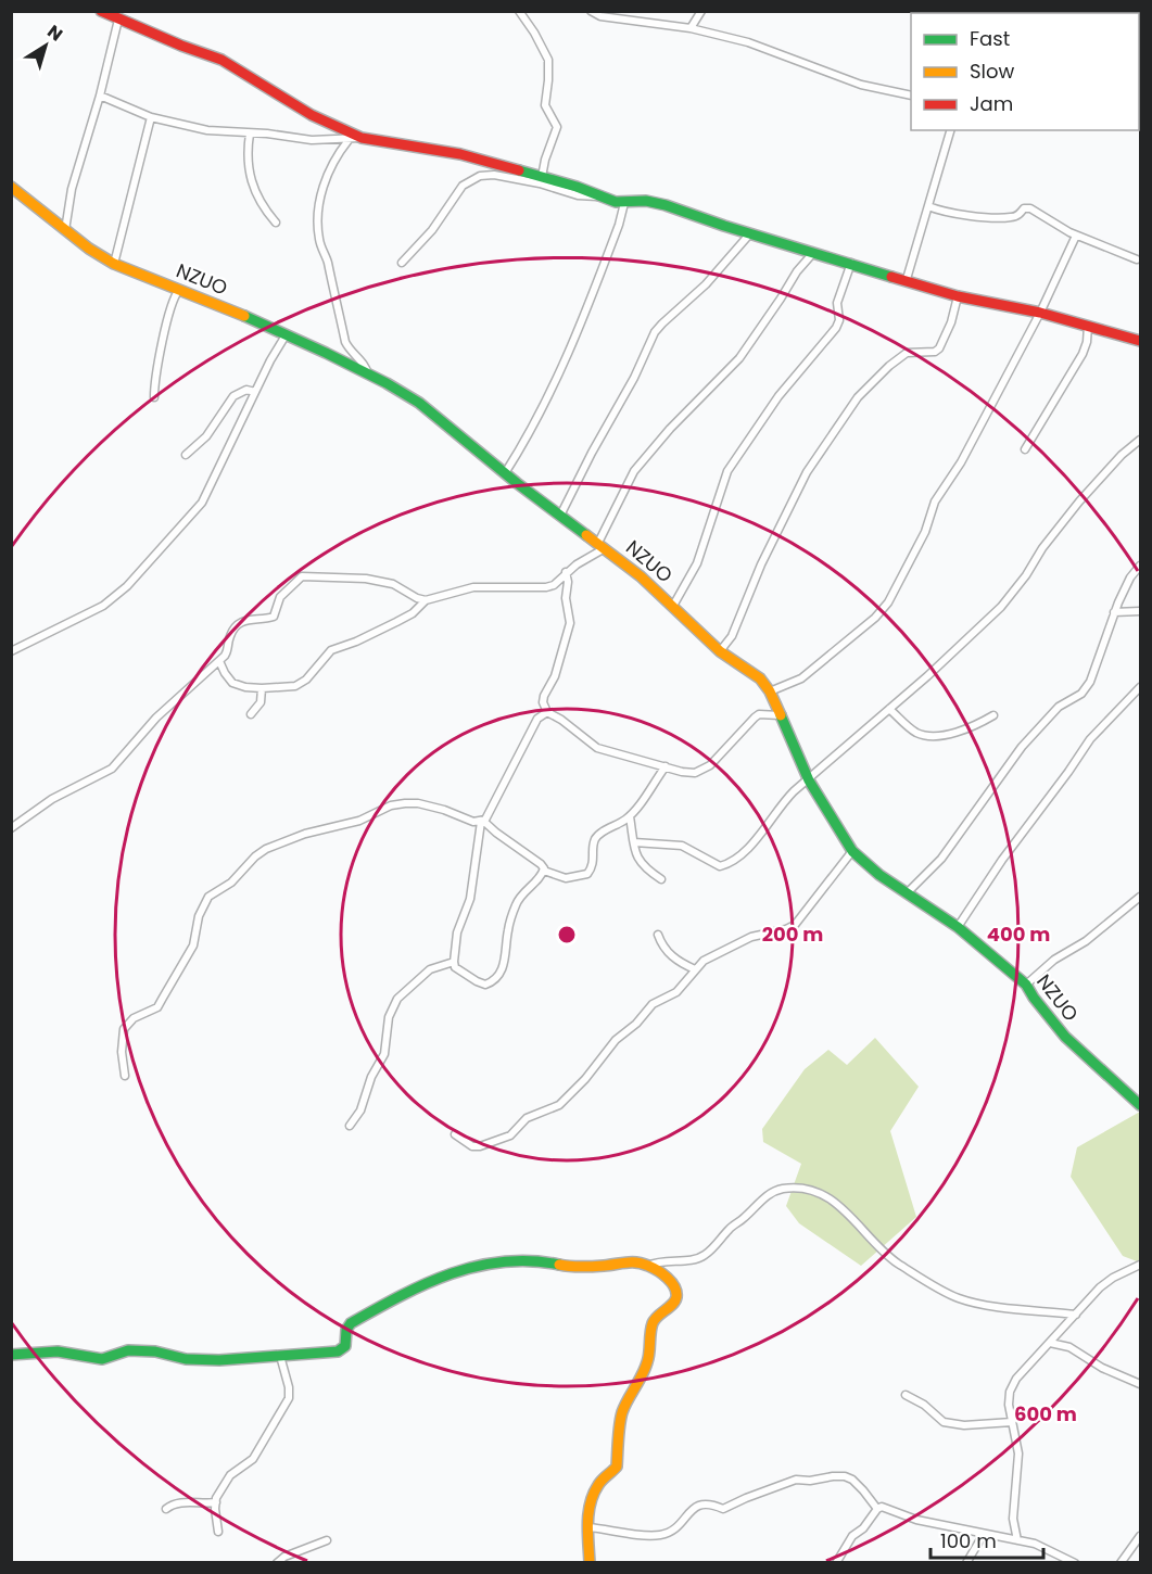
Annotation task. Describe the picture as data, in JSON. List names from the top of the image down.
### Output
{
  "streets": {
    "street": ["NZUO"]
  },
  "legend": ["Fast", "Slow", "Jam"],
  "scale_bar": "100 m",
  "north": "top right",
  "rings": ["200 m", "400 m", "600 m"]
}
